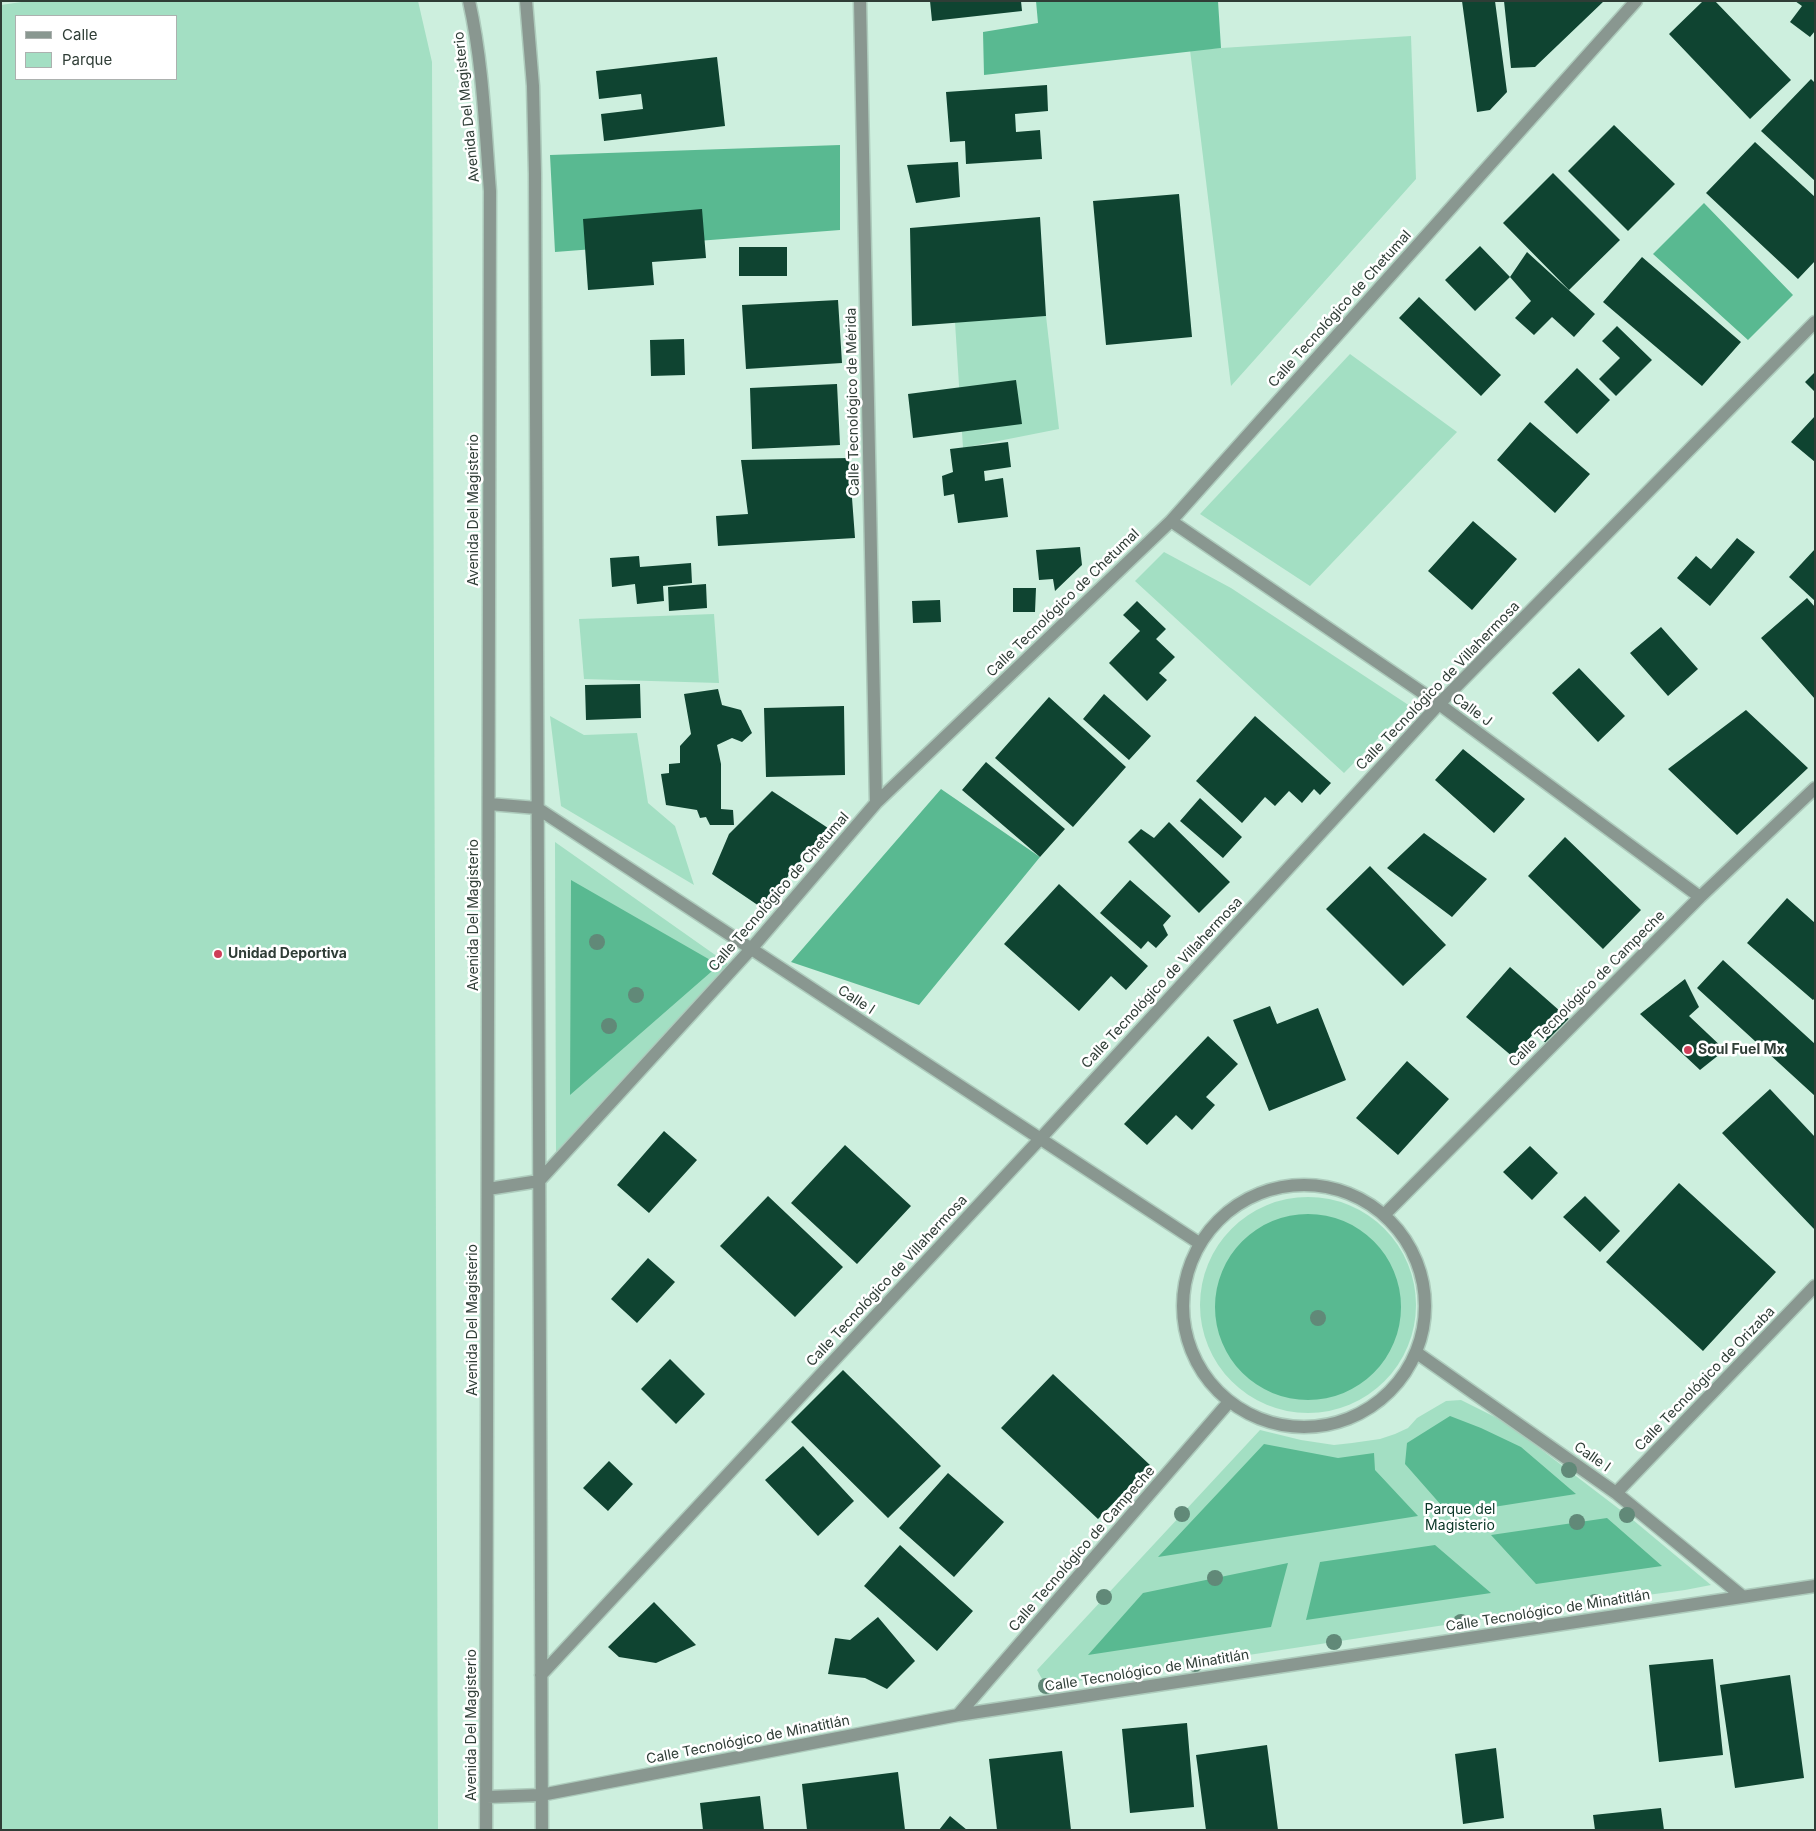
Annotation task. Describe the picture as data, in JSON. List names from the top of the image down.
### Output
{
  "streets": {
    "street": [
      "Avenida Del Magisterio",
      "Calle Tecnológico de Chetumal",
      "Calle Tecnológico de Mérida",
      "Calle Tecnológico de Villahermosa",
      "Calle J",
      "Calle Tecnológico de Campeche",
      "Calle I",
      "Calle Tecnológico de Orizaba",
      "Calle Tecnológico de Minatitlán"
    ]
  },
  "crossings": [
    ["Avenida Del Magisterio", "Calle I"],
    ["Avenida Del Magisterio", "Calle Tecnológico de Minatitlán"],
    ["Calle Tecnológico de Chetumal", "Calle Tecnológico de Mérida"],
    ["Calle Tecnológico de Chetumal", "Calle J"],
    ["Calle Tecnológico de Chetumal", "Calle I"],
    ["Calle Tecnológico de Villahermosa", "Calle J"],
    ["Calle Tecnológico de Villahermosa", "Calle I"],
    ["Calle J", "Calle Tecnológico de Campeche"],
    ["Calle Tecnológico de Campeche", "Calle Tecnológico de Minatitlán"],
    ["Calle I", "Calle Tecnológico de Orizaba"],
    ["Calle I", "Calle Tecnológico de Minatitlán"]
  ],
  "parks": ["Parque del Magisterio"],
  "places": ["Unidad Deportiva", "Soul Fuel Mx"],
  "legend": ["Calle", "Parque"]
}
